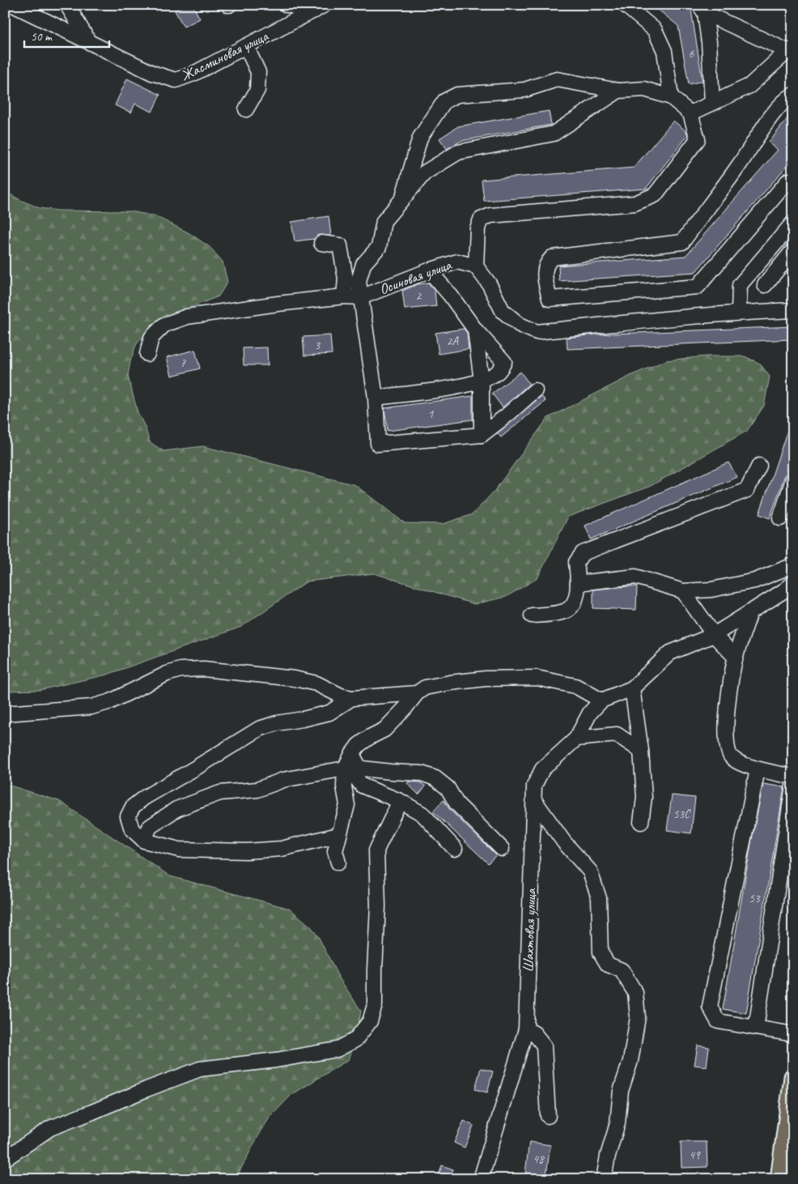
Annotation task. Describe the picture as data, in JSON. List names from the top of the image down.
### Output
{
  "streets": {
    "street": ["Жасминовая улица", "Осиновая улица", "Шахтовая улица"]
  },
  "house_numbers": [
    "6",
    "2",
    "2А",
    "3",
    "7",
    "1",
    "53С",
    "53",
    "49",
    "48"
  ],
  "scale_bar": "50 m"
}
